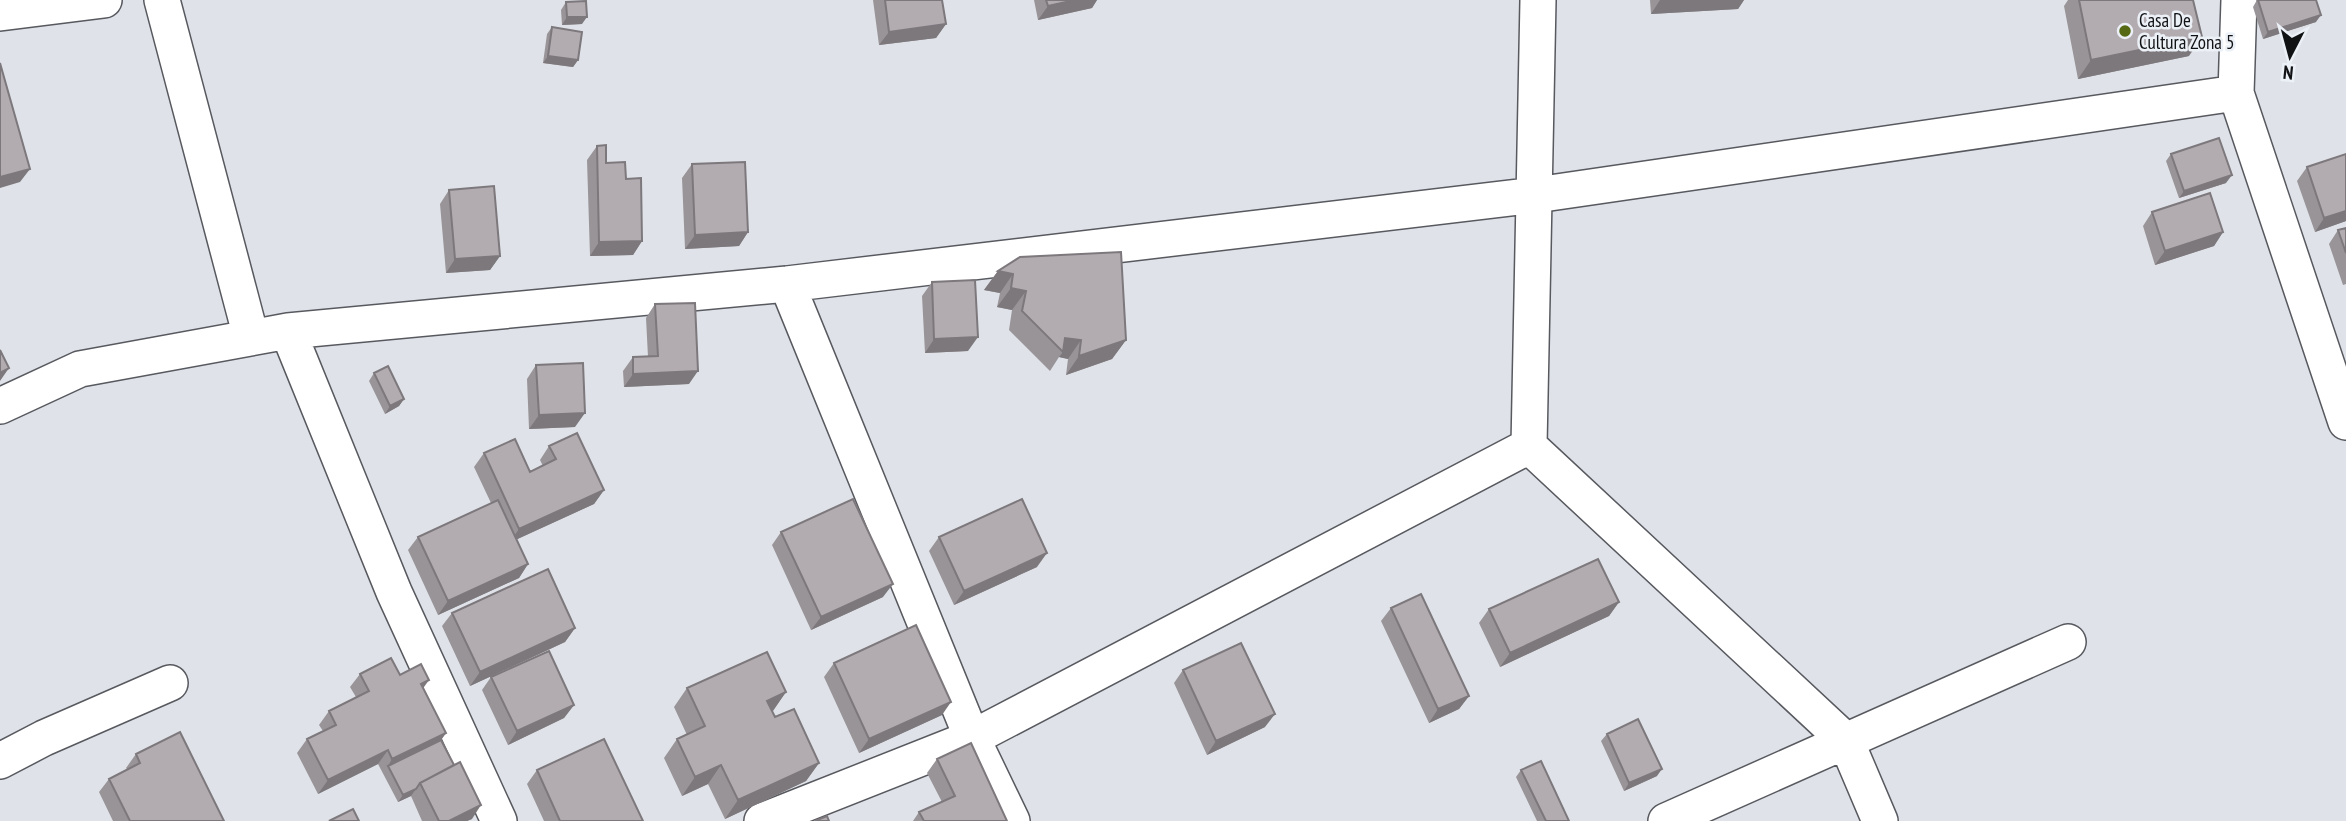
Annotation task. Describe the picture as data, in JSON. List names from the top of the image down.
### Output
{
  "places": ["Casa De Cultura Zona 5"],
  "north": "bottom"
}
